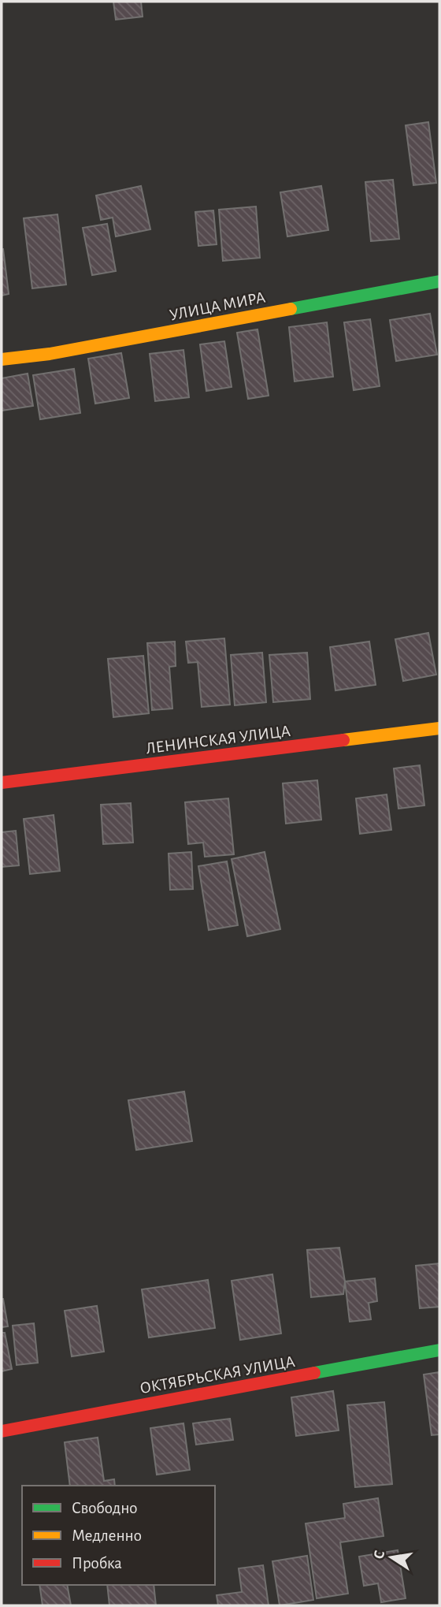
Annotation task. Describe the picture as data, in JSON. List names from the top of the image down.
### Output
{
  "streets": {
    "street": ["УЛИЦА МИРА", "ЛЕНИНСКАЯ УЛИЦА", "ОКТЯБРЬСКАЯ УЛИЦА"]
  },
  "legend": ["Свободно", "Медленно", "Пробка"],
  "north": "left"
}
